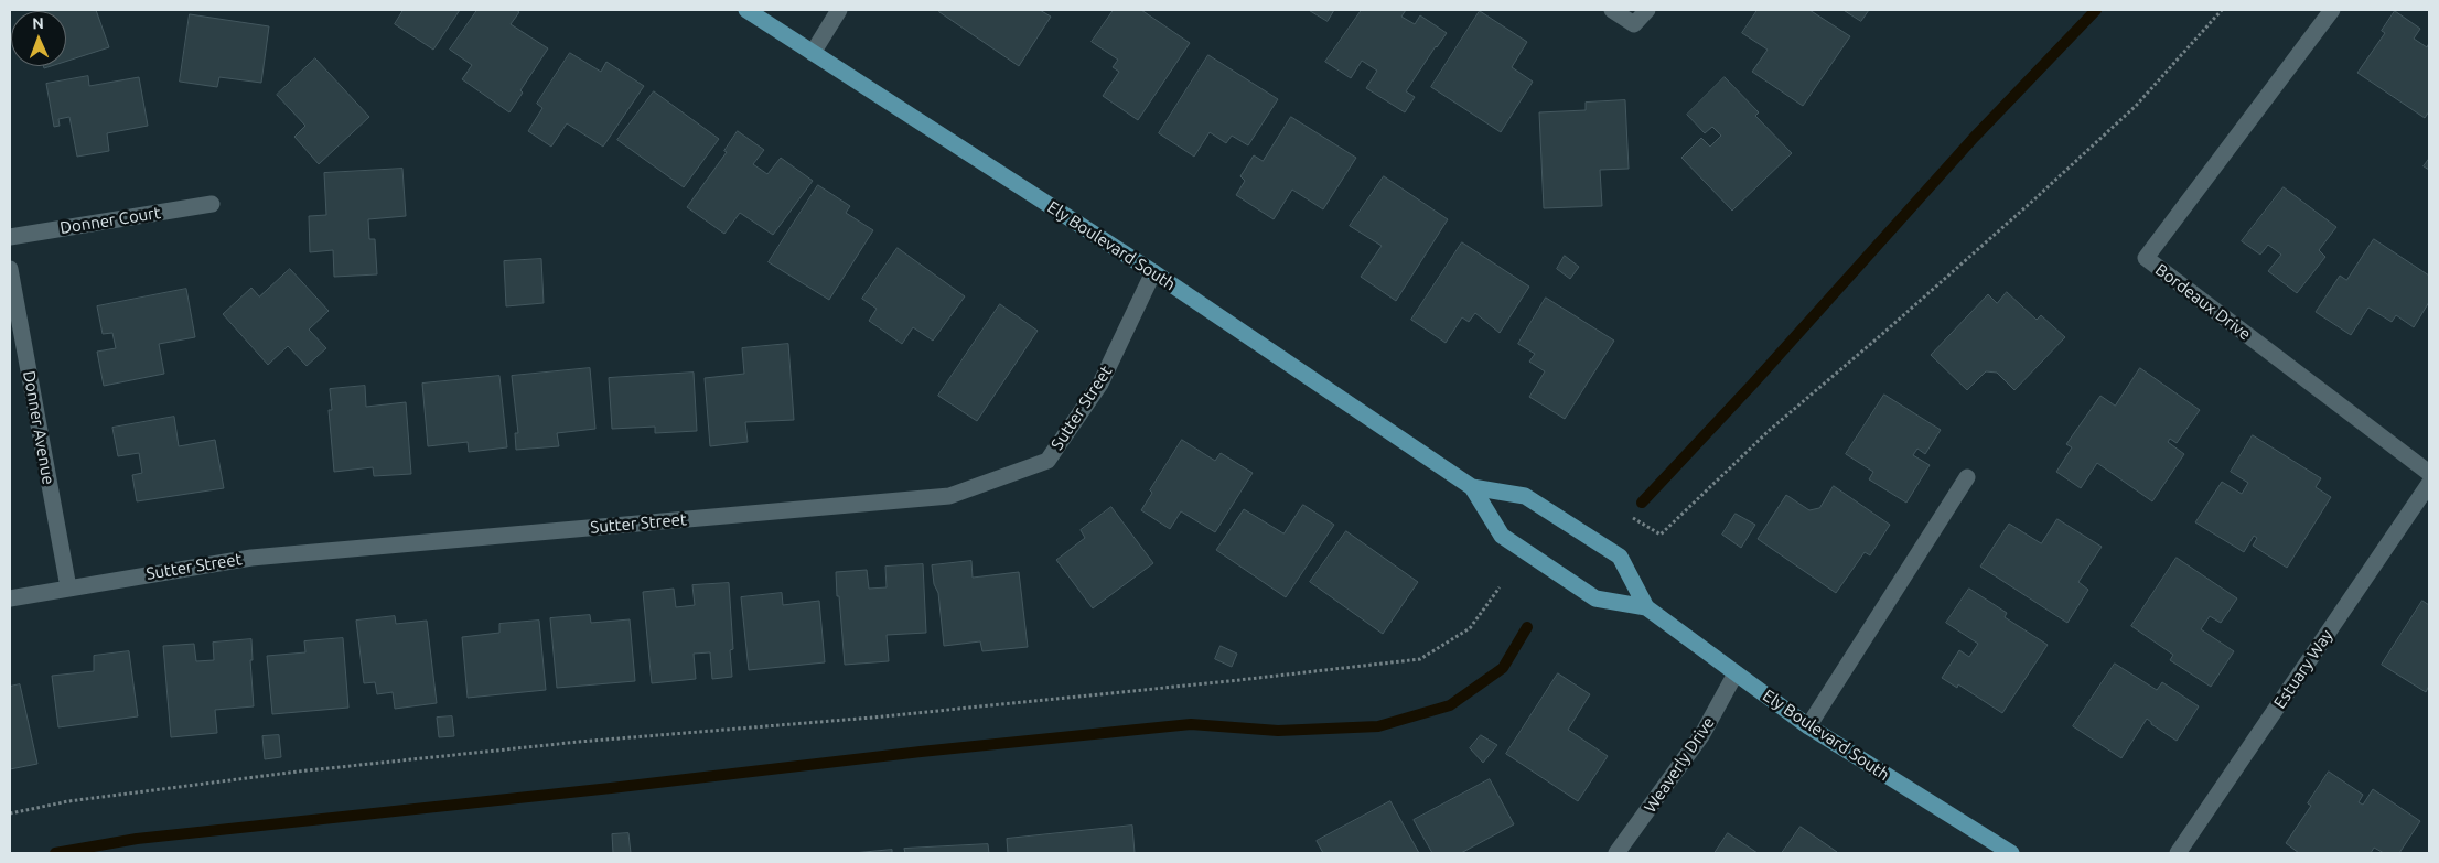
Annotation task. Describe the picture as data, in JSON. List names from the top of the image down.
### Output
{
  "streets": {
    "main road": ["Ely Boulevard South"],
    "street": [
      "Donner Court",
      "Bordeaux Drive",
      "Sutter Street",
      "Donner Avenue",
      "Estuary Way",
      "Weaverly Drive"
    ]
  },
  "crossings": [
    ["Ely Boulevard South", "Sutter Street"],
    ["Ely Boulevard South", "Weaverly Drive"],
    ["Sutter Street", "Donner Avenue"]
  ],
  "north": "top"
}
